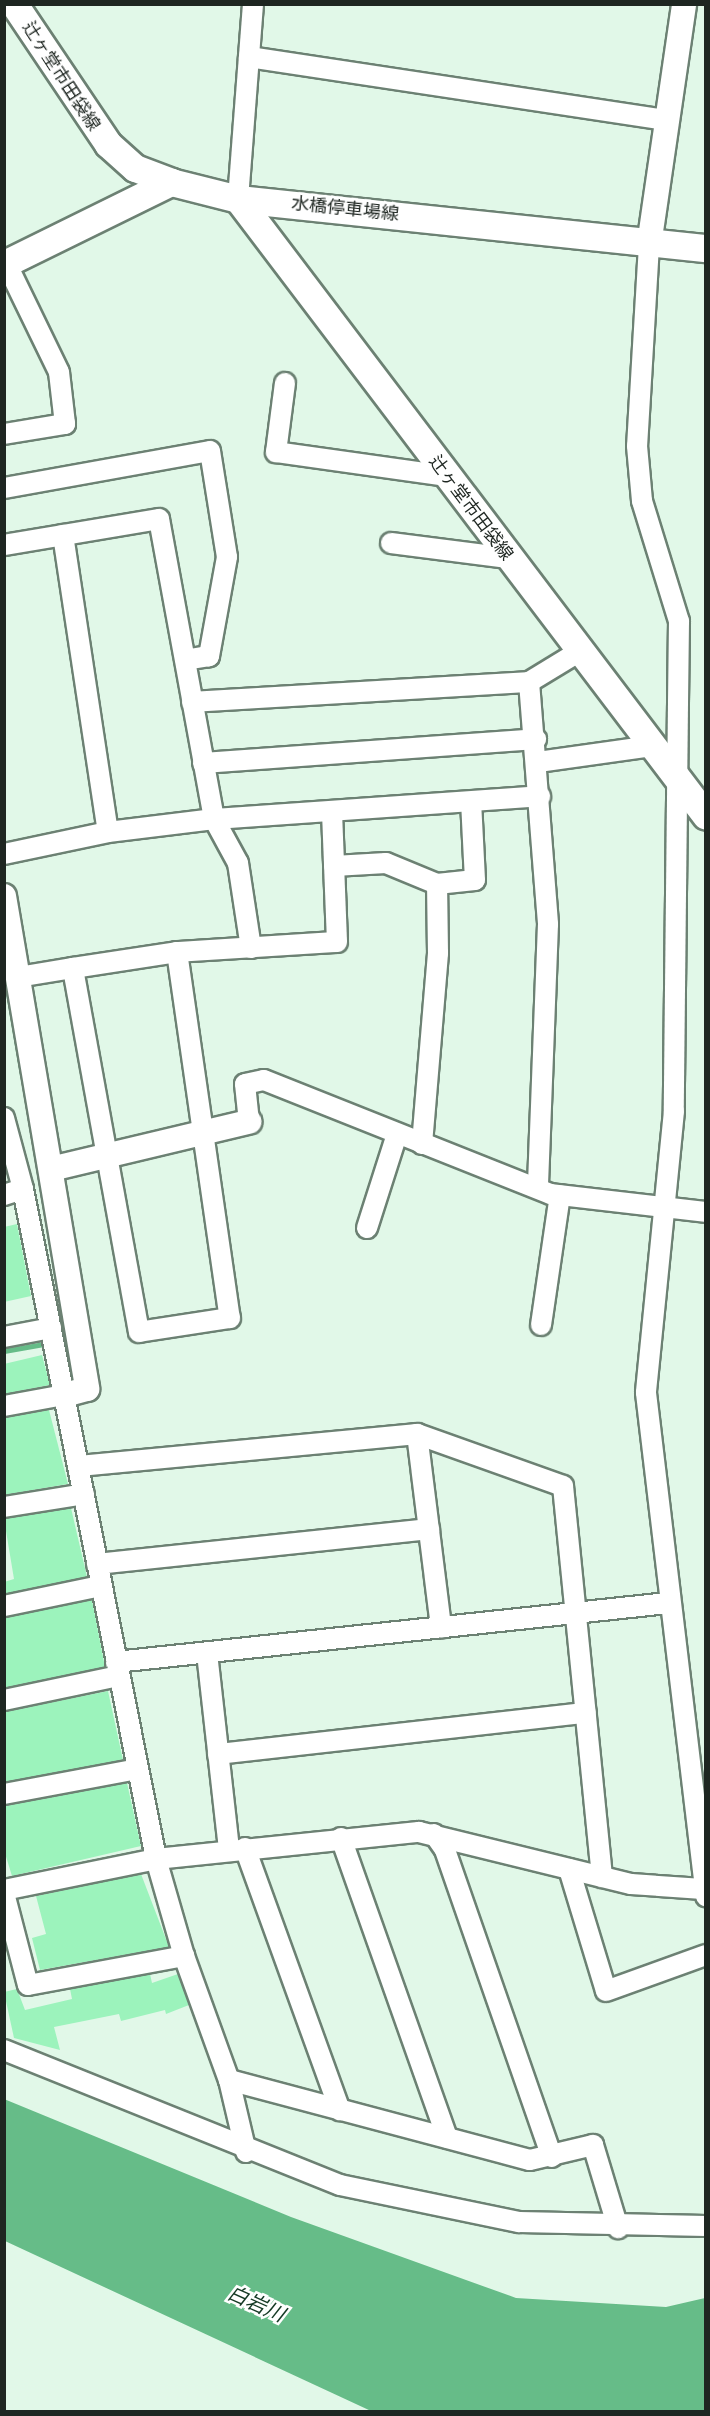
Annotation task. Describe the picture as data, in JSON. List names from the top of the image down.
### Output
{
  "streets": {
    "main road": ["辻ヶ堂市田袋線", "水橋停車場線"]
  },
  "crossings": [
    ["辻ヶ堂市田袋線", "水橋停車場線"]
  ],
  "water": ["白岩川"]
}
